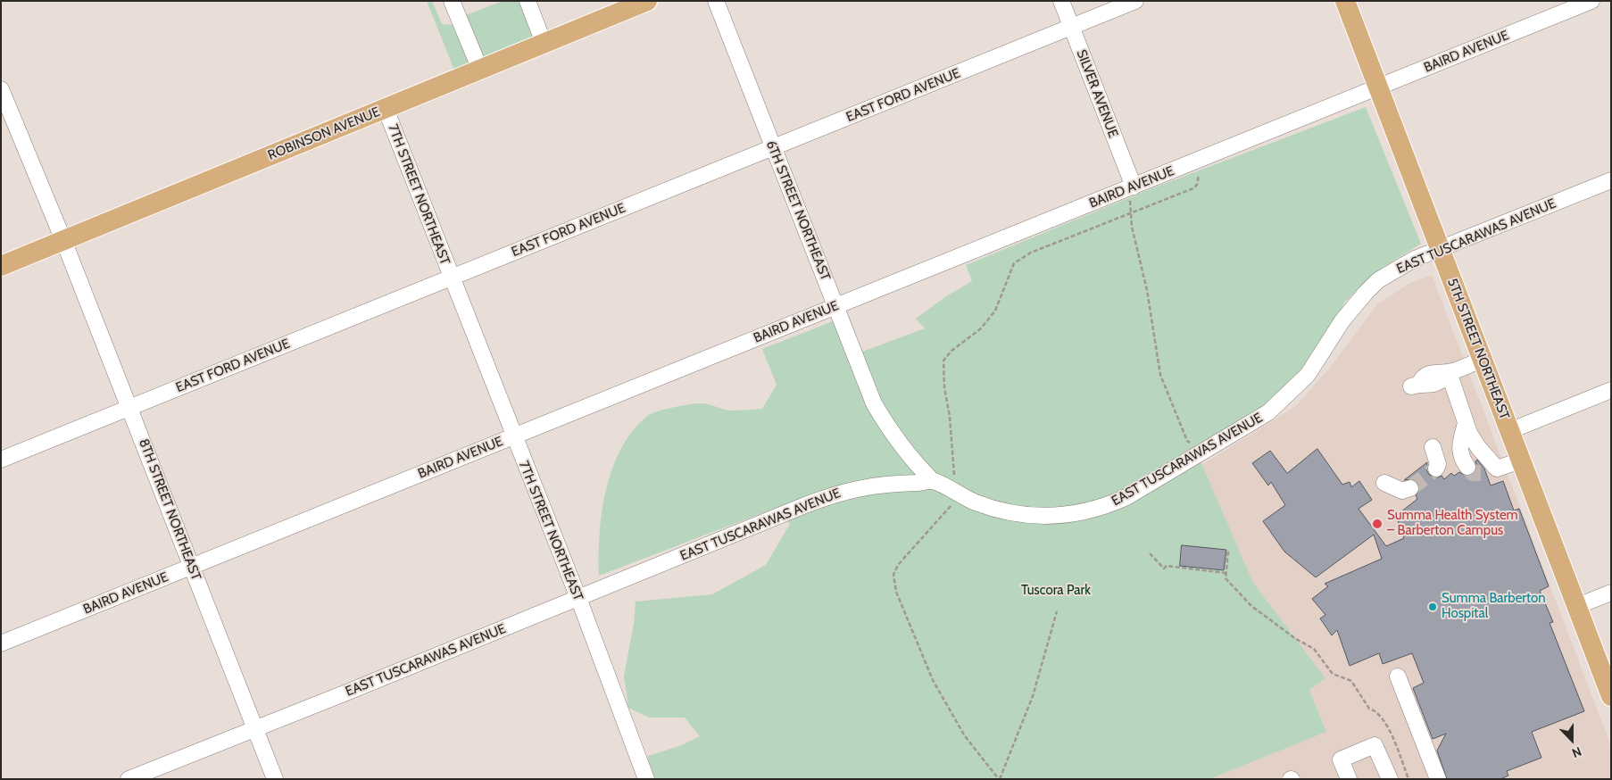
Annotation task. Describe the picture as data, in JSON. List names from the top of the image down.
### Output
{
  "streets": {
    "main road": ["ROBINSON AVENUE", "5TH STREET NORTHEAST"],
    "street": [
      "BAIRD AVENUE",
      "SILVER AVENUE",
      "EAST FORD AVENUE",
      "7TH STREET NORTHEAST",
      "6TH STREET NORTHEAST",
      "EAST TUSCARAWAS AVENUE",
      "8TH STREET NORTHEAST"
    ]
  },
  "crossings": [
    ["BAIRD AVENUE", "SILVER AVENUE"],
    ["BAIRD AVENUE", "7TH STREET NORTHEAST"],
    ["BAIRD AVENUE", "6TH STREET NORTHEAST"],
    ["BAIRD AVENUE", "5TH STREET NORTHEAST"],
    ["BAIRD AVENUE", "8TH STREET NORTHEAST"],
    ["SILVER AVENUE", "EAST FORD AVENUE"],
    ["EAST FORD AVENUE", "7TH STREET NORTHEAST"],
    ["EAST FORD AVENUE", "6TH STREET NORTHEAST"],
    ["EAST FORD AVENUE", "8TH STREET NORTHEAST"],
    ["ROBINSON AVENUE", "7TH STREET NORTHEAST"],
    ["ROBINSON AVENUE", "8TH STREET NORTHEAST"],
    ["7TH STREET NORTHEAST", "EAST TUSCARAWAS AVENUE"],
    ["6TH STREET NORTHEAST", "EAST TUSCARAWAS AVENUE"],
    ["EAST TUSCARAWAS AVENUE", "5TH STREET NORTHEAST"],
    ["EAST TUSCARAWAS AVENUE", "8TH STREET NORTHEAST"]
  ],
  "parks": ["Tuscora Park"],
  "places": ["Summa Health System – Barberton Campus", "Summa Barberton Hospital"],
  "north": "bottom"
}
